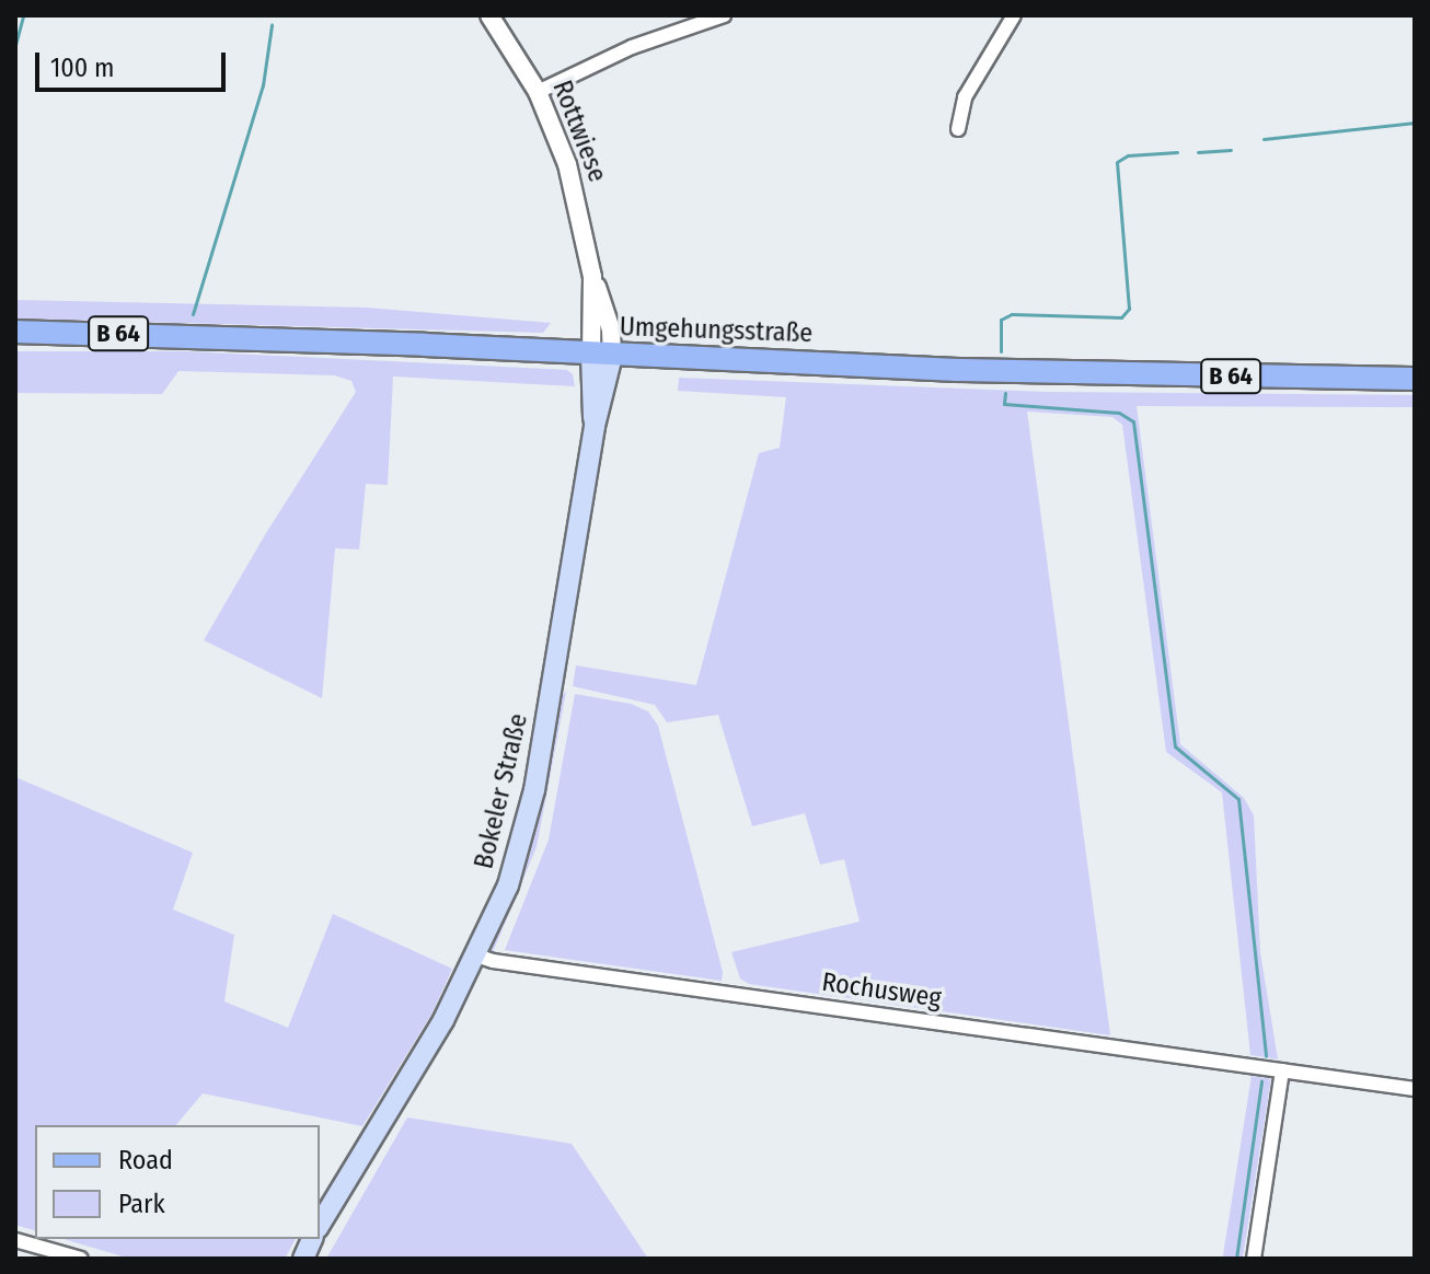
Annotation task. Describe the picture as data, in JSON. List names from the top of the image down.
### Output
{
  "streets": {
    "main road": ["Umgehungsstraße", "B 64", "Bokeler Straße"],
    "street": ["Rottwiese", "Rochusweg"]
  },
  "crossings": [
    ["Rottwiese", "Umgehungsstraße"],
    ["Rottwiese", "Bokeler Straße"],
    ["Umgehungsstraße", "Bokeler Straße"],
    ["Bokeler Straße", "Rochusweg"]
  ],
  "legend": ["Road", "Park"],
  "scale_bar": "100 m"
}
